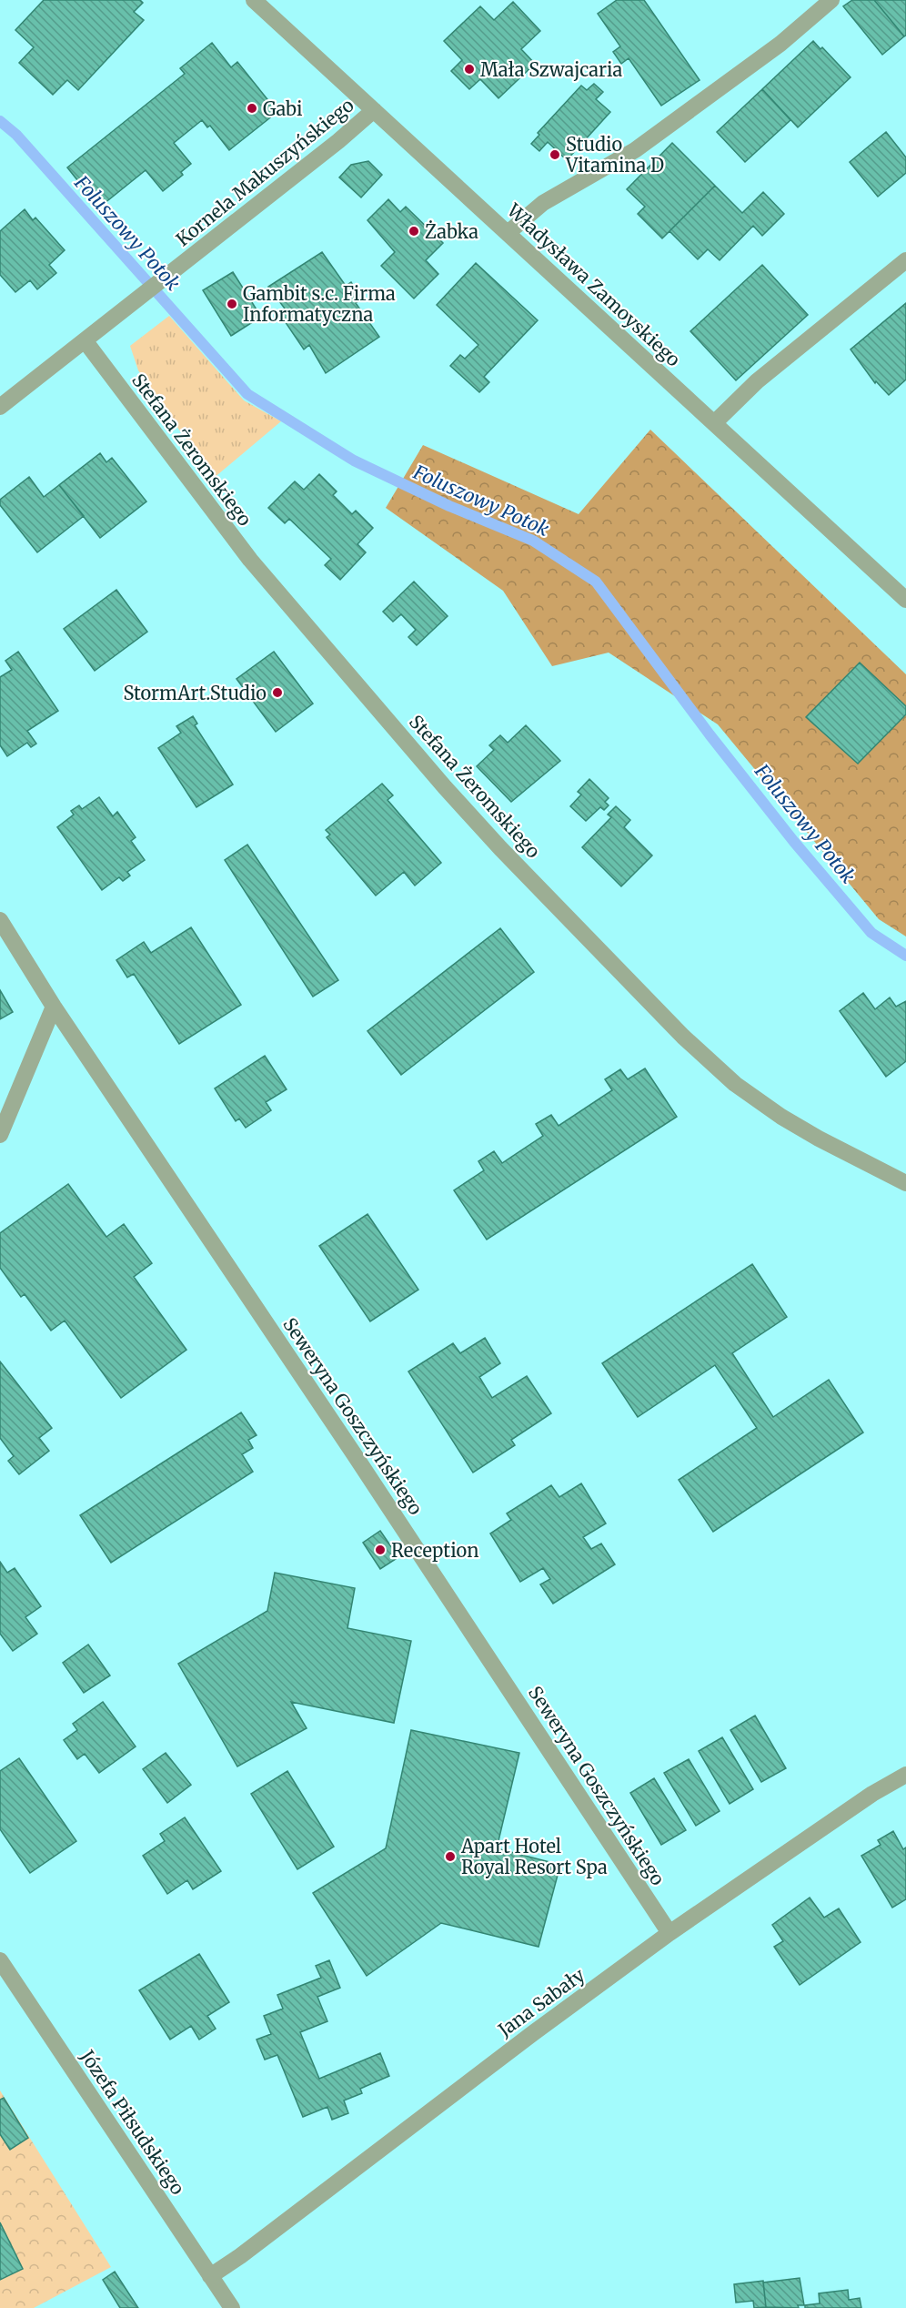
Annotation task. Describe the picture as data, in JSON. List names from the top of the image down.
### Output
{
  "streets": {
    "street": [
      "Kornela Makuszyńskiego",
      "Władysława Zamoyskiego",
      "Stefana Żeromskiego",
      "Seweryna Goszczyńskiego",
      "Jana Sabały",
      "Józefa Piłsudskiego"
    ]
  },
  "crossings": [
    ["Kornela Makuszyńskiego", "Władysława Zamoyskiego"],
    ["Kornela Makuszyńskiego", "Stefana Żeromskiego"],
    ["Seweryna Goszczyńskiego", "Jana Sabały"],
    ["Jana Sabały", "Józefa Piłsudskiego"]
  ],
  "water": ["Foluszowy Potok"],
  "places": [
    "Mała Szwajcaria",
    "Gabi",
    "Studio Vitamina D",
    "Żabka",
    "Gambit s.c. Firma Informatyczna",
    "StormArt.Studio",
    "Reception",
    "Apart Hotel Royal Resort Spa"
  ]
}
